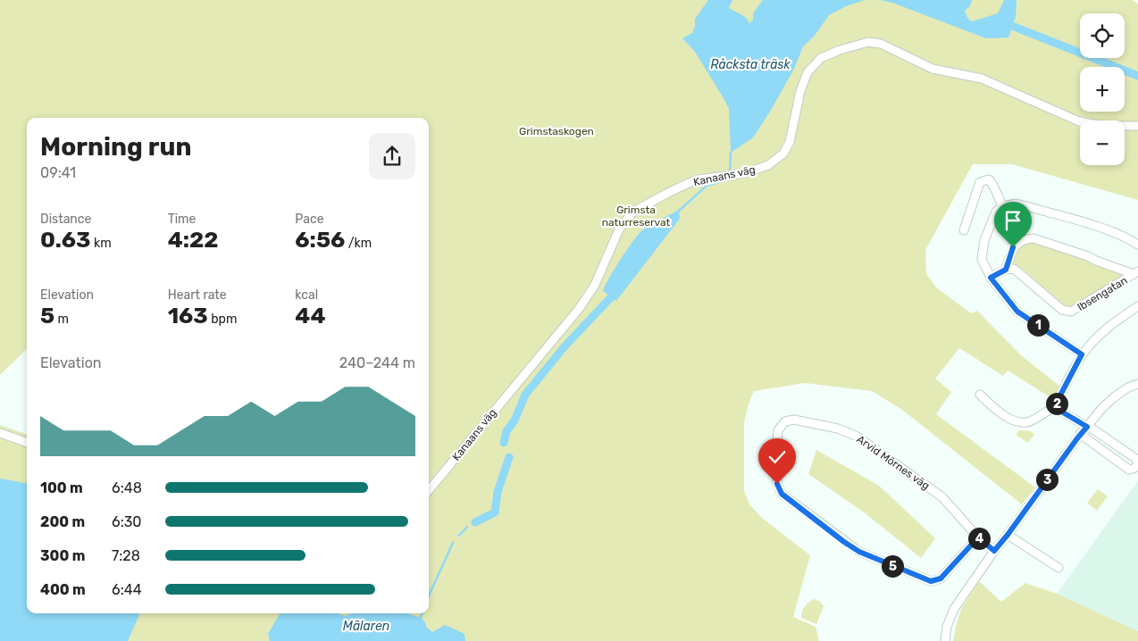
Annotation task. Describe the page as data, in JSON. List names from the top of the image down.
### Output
{
  "streets": {
    "street": ["Kanaans väg", "Ibsengatan", "Arvid Mörnes väg"]
  },
  "water": ["Råcksta träsk", "Mälaren"],
  "parks": ["Grimstaskogen", "Grimsta naturreservat"],
  "page": {
    "map_buttons": ["+", "−"],
    "heading": ["Morning run", "09:41"],
    "stats": [
      ["Distance", "0.63 km"],
      ["Time", "4:22"],
      ["Pace", "6:56 /km"],
      ["Elevation", "5 m"],
      ["Heart rate", "163 bpm"],
      ["kcal", "44"]
    ],
    "pins": [
      "1",
      "2",
      "3",
      "4",
      "5"
    ],
    "chart": ["Elevation", "240–244 m"],
    "list": [
      {
        "name": "100 m",
        "note": "6:48"
      },
      {
        "name": "200 m",
        "note": "6:30"
      },
      {
        "name": "300 m",
        "note": "7:28"
      },
      {
        "name": "400 m",
        "note": "6:44"
      }
    ]
  }
}
